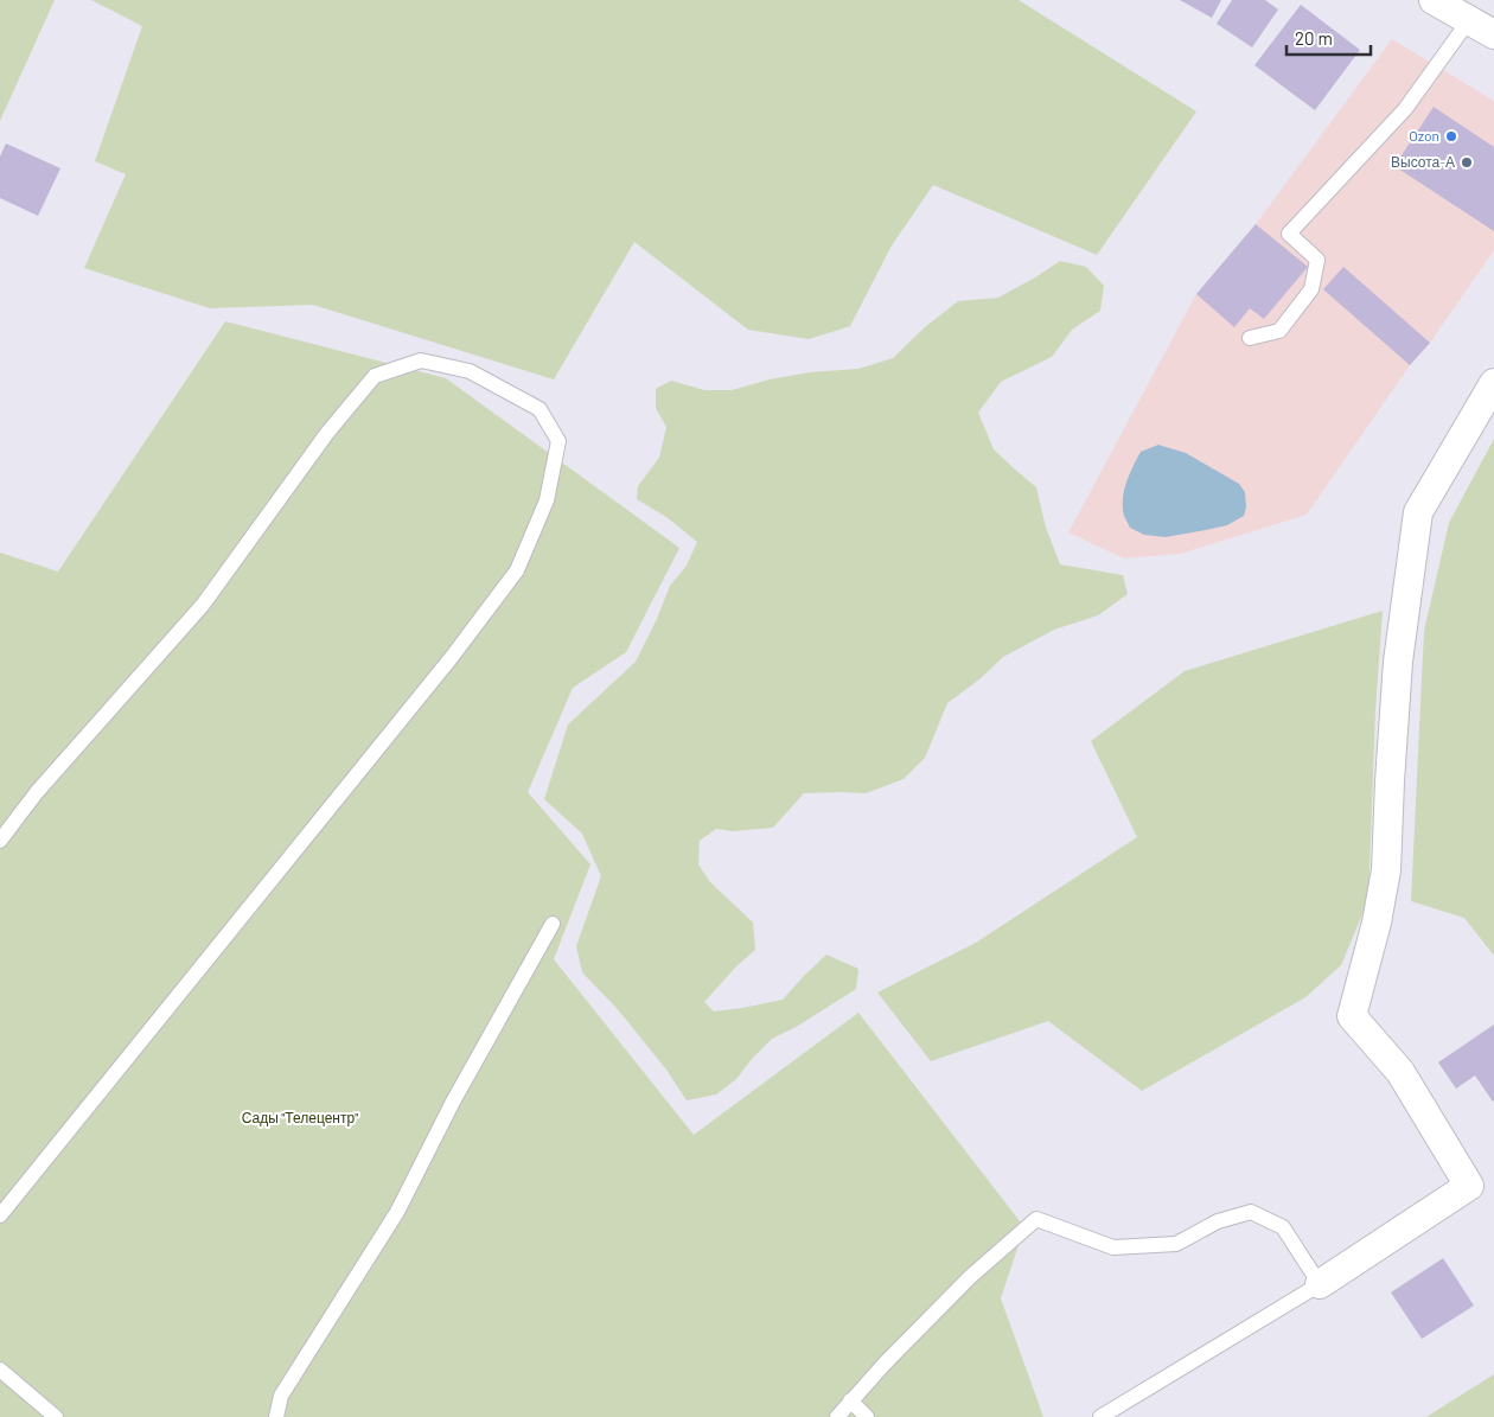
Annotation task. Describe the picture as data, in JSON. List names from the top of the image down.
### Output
{
  "parks": ["Сады \"Телецентр\""],
  "places": ["Ozon", "Высота-А"],
  "scale_bar": "20 m"
}
